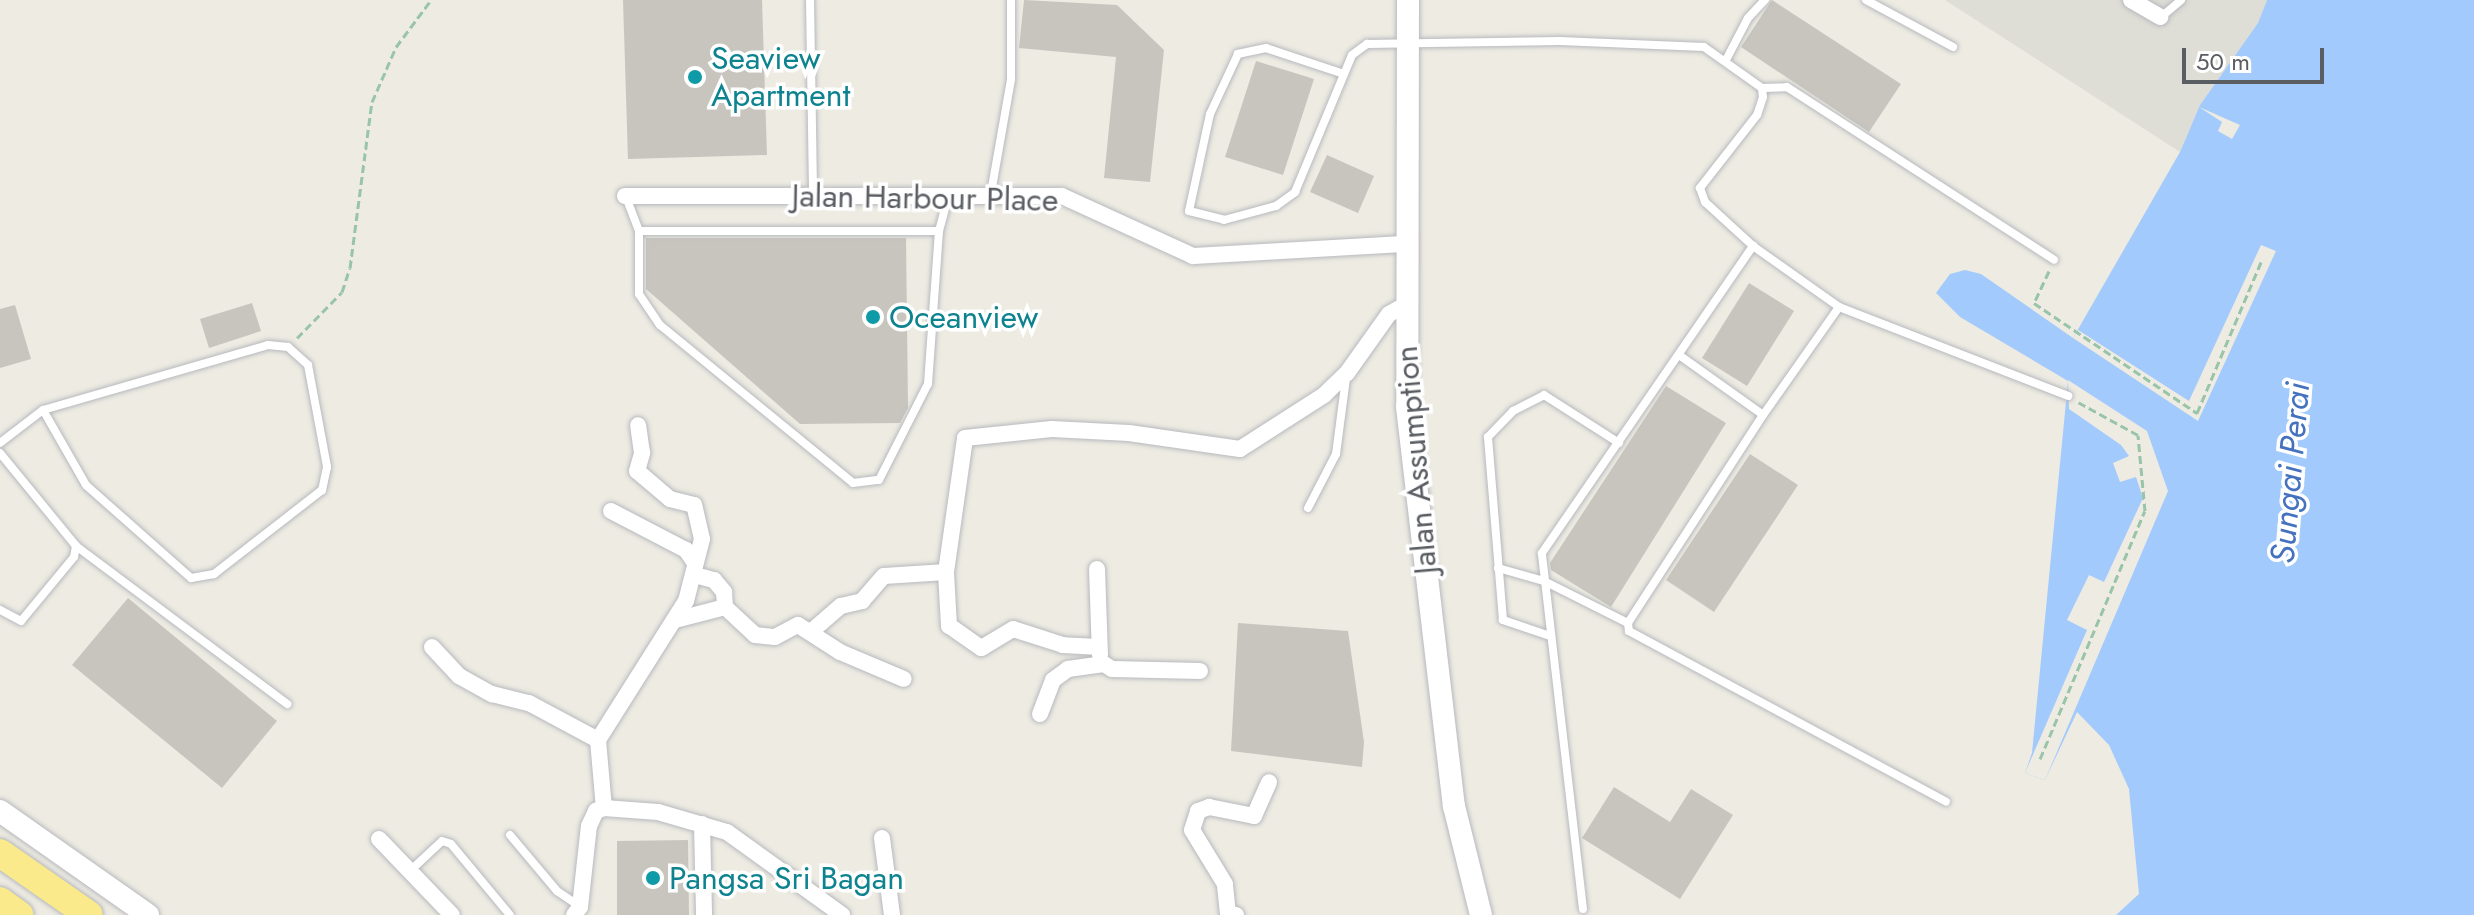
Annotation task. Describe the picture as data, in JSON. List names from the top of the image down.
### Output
{
  "streets": {
    "street": ["Jalan Harbour Place", "Jalan Assumption"]
  },
  "crossings": [
    ["Jalan Harbour Place", "Jalan Assumption"]
  ],
  "water": ["Sungai Perai"],
  "places": ["Seaview Apartment", "Oceanview", "Pangsa Sri Bagan"],
  "scale_bar": "50 m"
}
